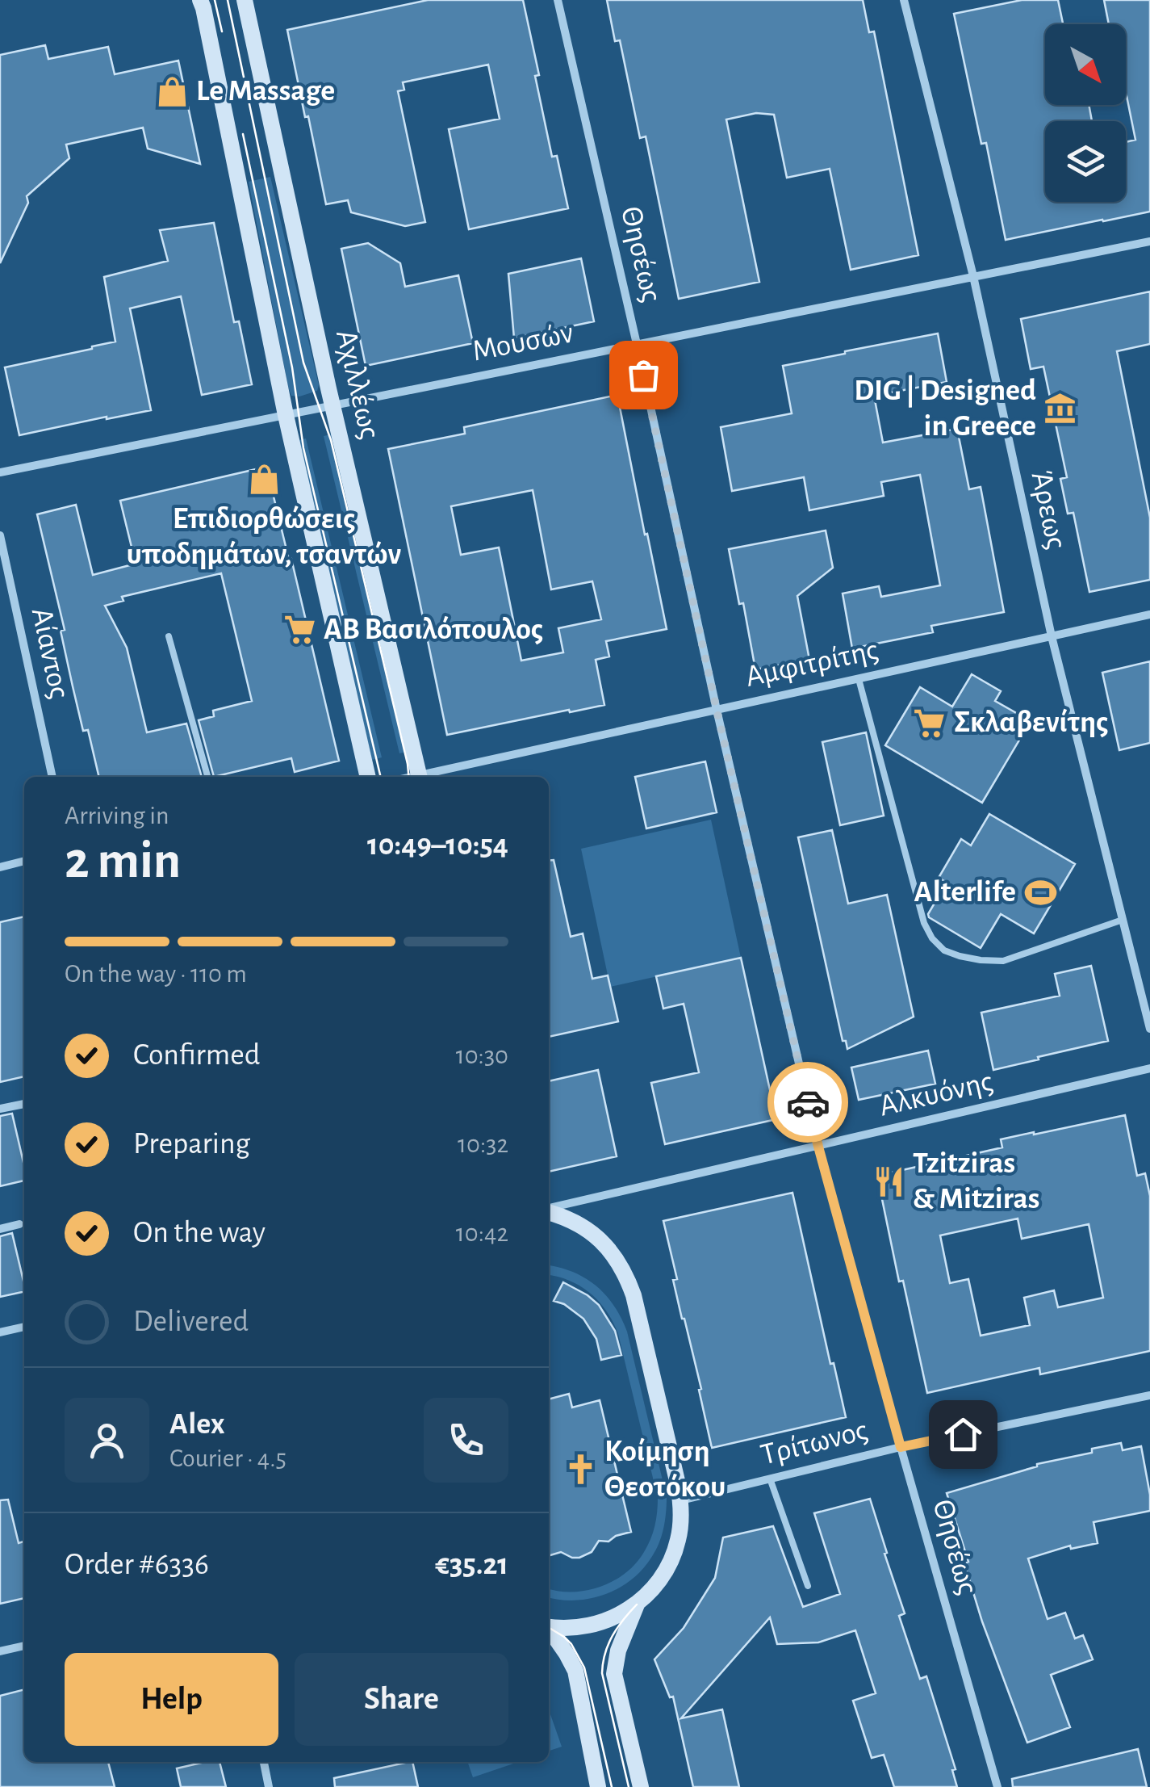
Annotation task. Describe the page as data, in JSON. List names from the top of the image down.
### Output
{
  "streets": {
    "main road": ["Αχιλλέως"],
    "street": [
      "Θησέως",
      "Μουσών",
      "Άρεως",
      "Αίαντος",
      "Αμφιτρίτης",
      "Αλκυόνης",
      "Τρίτωνος"
    ]
  },
  "crossings": [
    ["Θησέως", "Μουσών"],
    ["Θησέως", "Αμφιτρίτης"],
    ["Θησέως", "Αλκυόνης"],
    ["Θησέως", "Τρίτωνος"],
    ["Μουσών", "Αχιλλέως"],
    ["Μουσών", "Άρεως"],
    ["Άρεως", "Αμφιτρίτης"]
  ],
  "places": {
    "shop": ["Le Massage", "Επιδιορθώσεις υποδημάτων, τσαντών"],
    "museum": ["DIG | Designed in Greece"],
    "supermarket": ["ΑΒ Βασιλόπουλος", "Σκλαβενίτης"],
    "sports": ["Alterlife"],
    "restaurant": ["Tzitziras & Mitziras"],
    "church": ["Κοίμηση Θεοτόκου"]
  },
  "north": "bottom right",
  "page": {
    "heading": ["2 min", "Arriving in", "10:49–10:54"],
    "panel": [
      "Alex",
      "Courier · 4.5",
      "Order #6336",
      "€35.21"
    ],
    "bar": "On the way · 110 m",
    "list": [
      ["Confirmed", "10:30"],
      ["Preparing", "10:32"],
      ["On the way", "10:42"],
      "Delivered"
    ],
    "buttons": ["Help", "Share"]
  }
}
